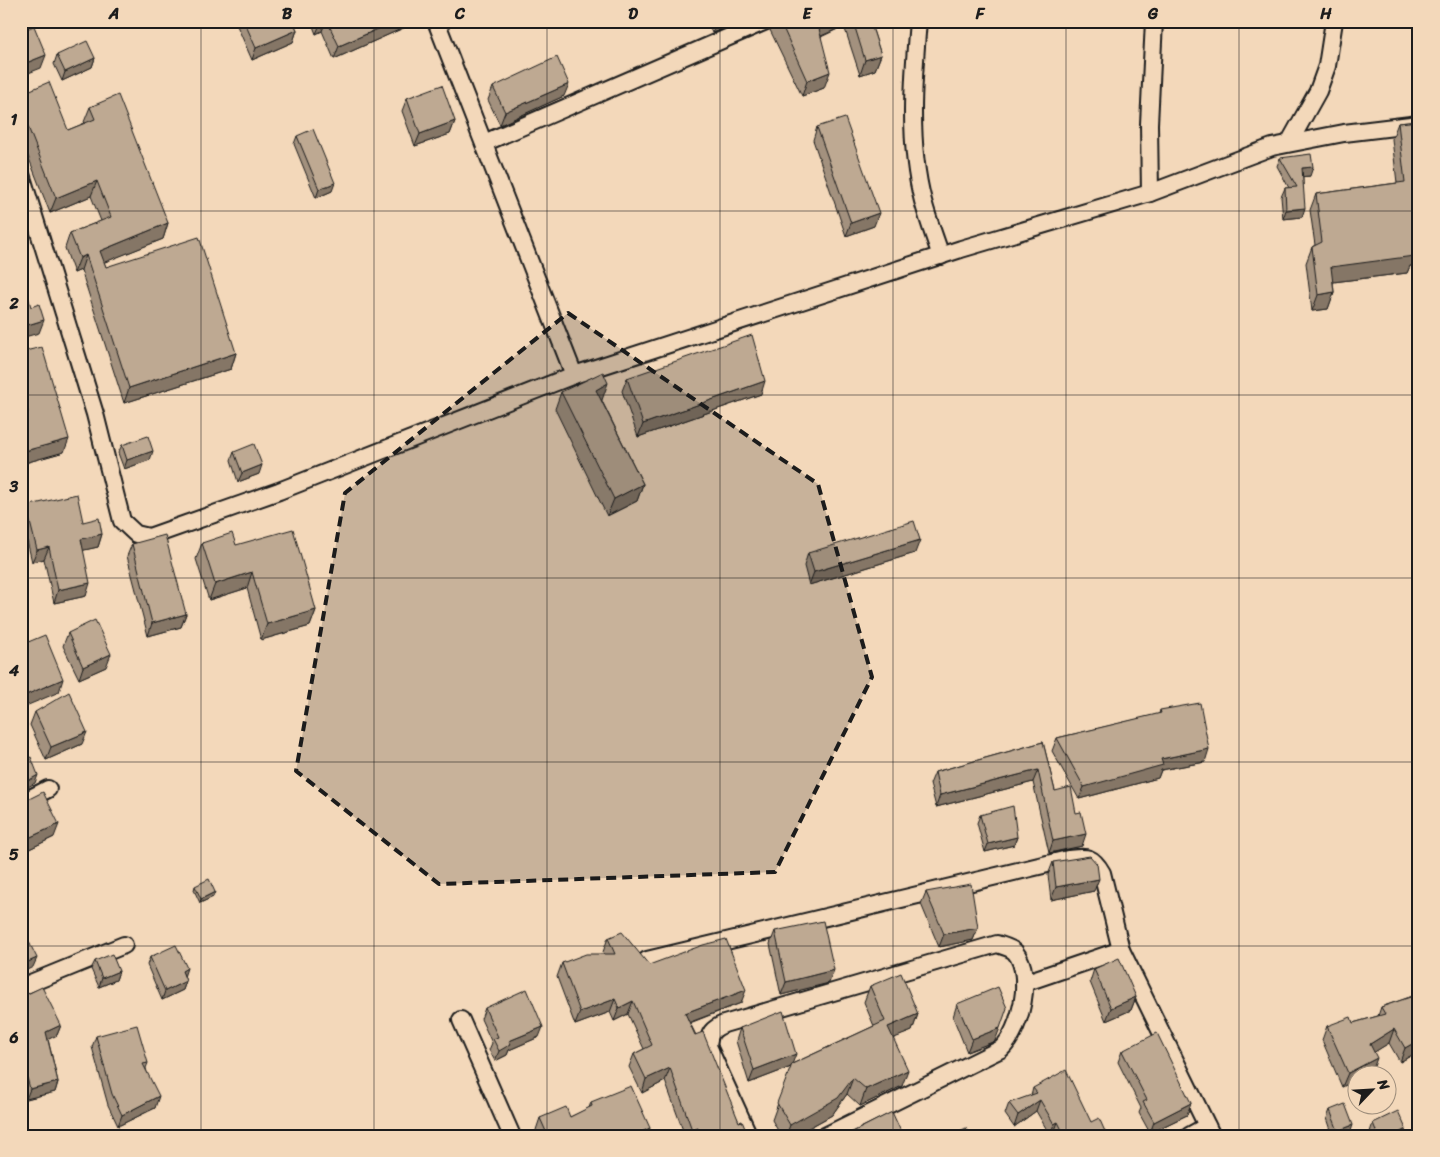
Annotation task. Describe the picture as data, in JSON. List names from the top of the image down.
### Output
{
  "north": "top right",
  "grid": {
    "columns": [
      "A",
      "B",
      "C",
      "D",
      "E",
      "F",
      "G",
      "H"
    ],
    "rows": [
      "1",
      "2",
      "3",
      "4",
      "5",
      "6"
    ]
  }
}
